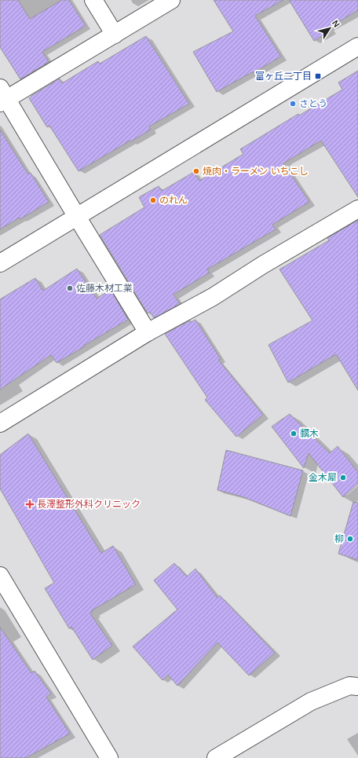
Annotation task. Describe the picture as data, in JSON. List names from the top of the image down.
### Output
{
  "places": {
    "transit": ["富ヶ丘二丁目"],
    "other": [
      "さとう",
      "焼肉・ラーメン いちこし",
      "のれん",
      "佐藤木材工業",
      "黐木",
      "金木犀",
      "柳"
    ],
    "health": ["長澤整形外科クリニック"]
  },
  "north": "top right"
}
